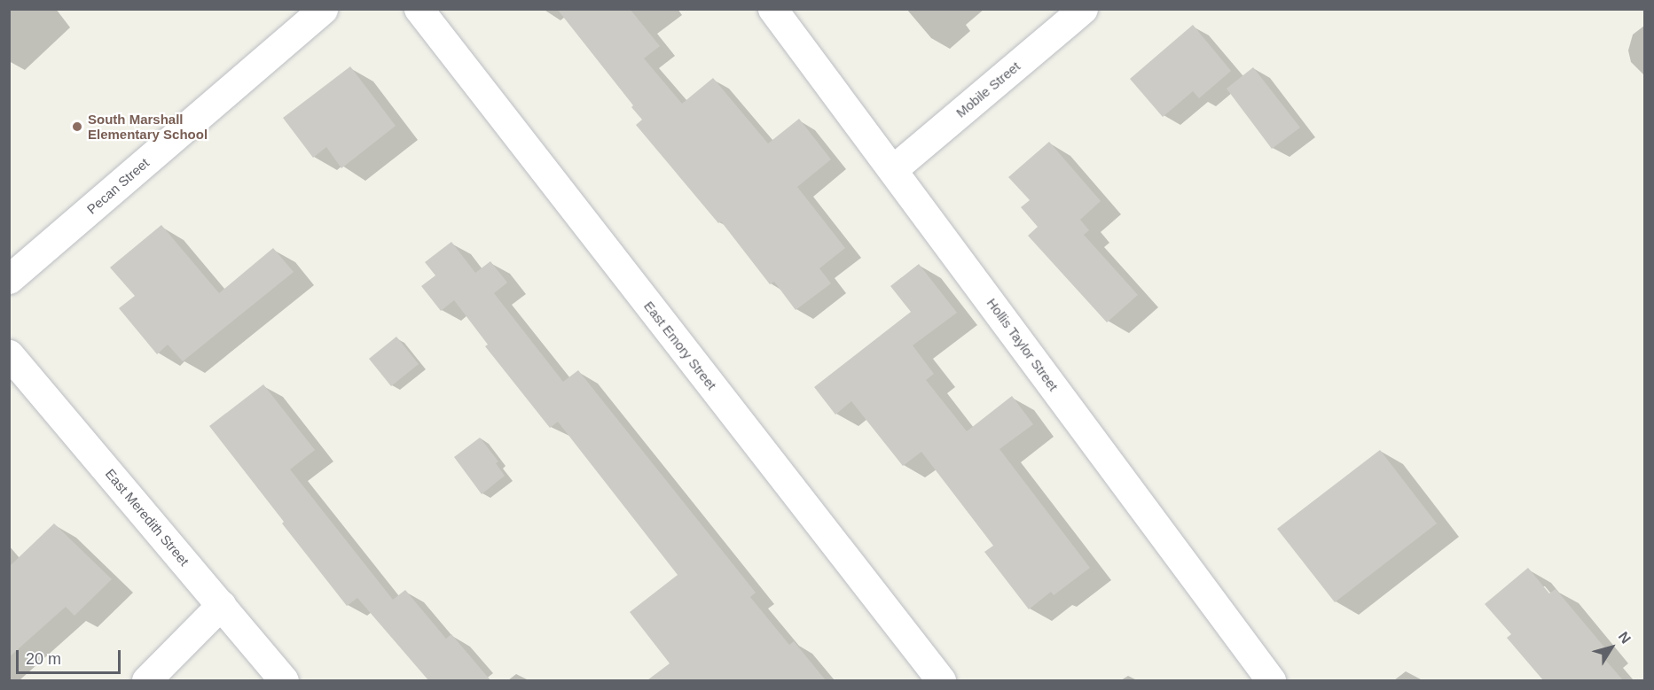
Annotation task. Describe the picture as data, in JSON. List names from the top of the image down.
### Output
{
  "streets": {
    "street": [
      "Mobile Street",
      "Pecan Street",
      "Hollis Taylor Street",
      "East Emory Street",
      "East Meredith Street"
    ]
  },
  "crossings": [
    ["Mobile Street", "Hollis Taylor Street"]
  ],
  "places": ["South Marshall Elementary School"],
  "scale_bar": "20 m",
  "north": "top right"
}
